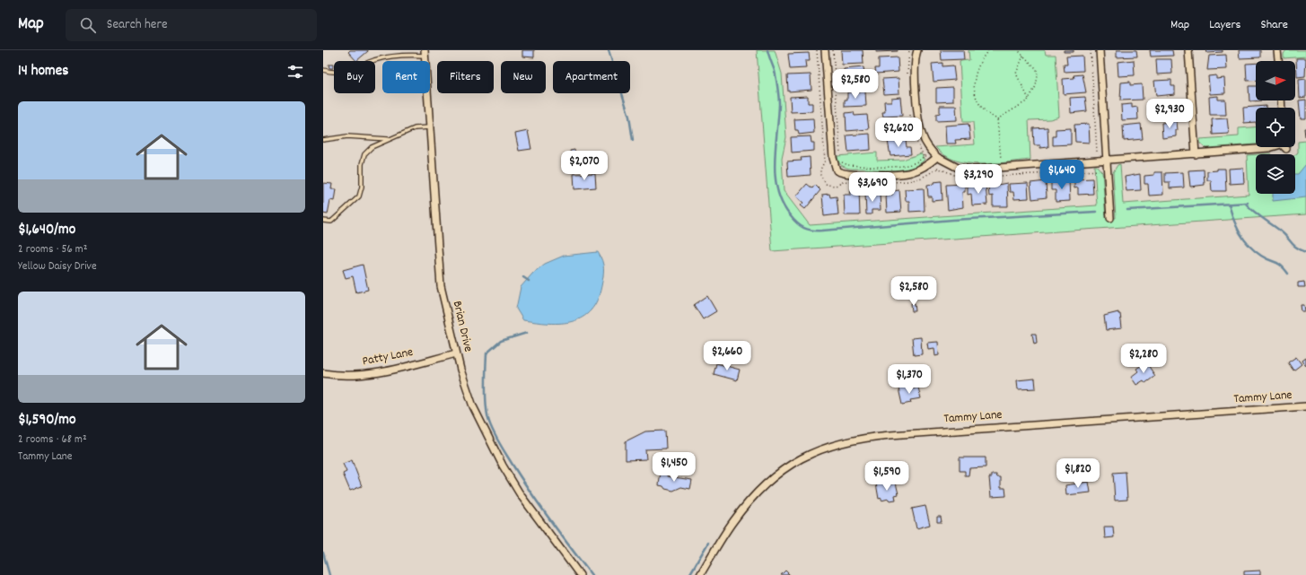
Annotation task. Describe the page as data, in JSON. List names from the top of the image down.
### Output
{
  "streets": {
    "street": ["Brian Drive", "Patty Lane", "Tammy Lane"]
  },
  "crossings": [
    ["Brian Drive", "Patty Lane"]
  ],
  "north": "right",
  "page": {
    "header": "Map",
    "search": "Search here",
    "nav": ["Map", "Layers", "Share"],
    "heading": "14 homes",
    "chip": [
      "Buy",
      "Rent",
      "Filters",
      "New",
      "Apartment"
    ],
    "price": [
      "$2,580",
      "$2,930",
      "$2,620",
      "$2,070",
      "$1,640",
      "$3,290",
      "$3,690",
      "$2,580",
      "$2,660",
      "$2,280",
      "$1,370",
      "$1,450",
      "$1,820",
      "$1,590"
    ],
    "list": [
      {
        "name": "$1,640/mo",
        "note": "2 rooms · 56 m² · Yellow Daisy Drive"
      },
      {
        "name": "$1,590/mo",
        "note": "2 rooms · 68 m² · Tammy Lane"
      }
    ]
  }
}
